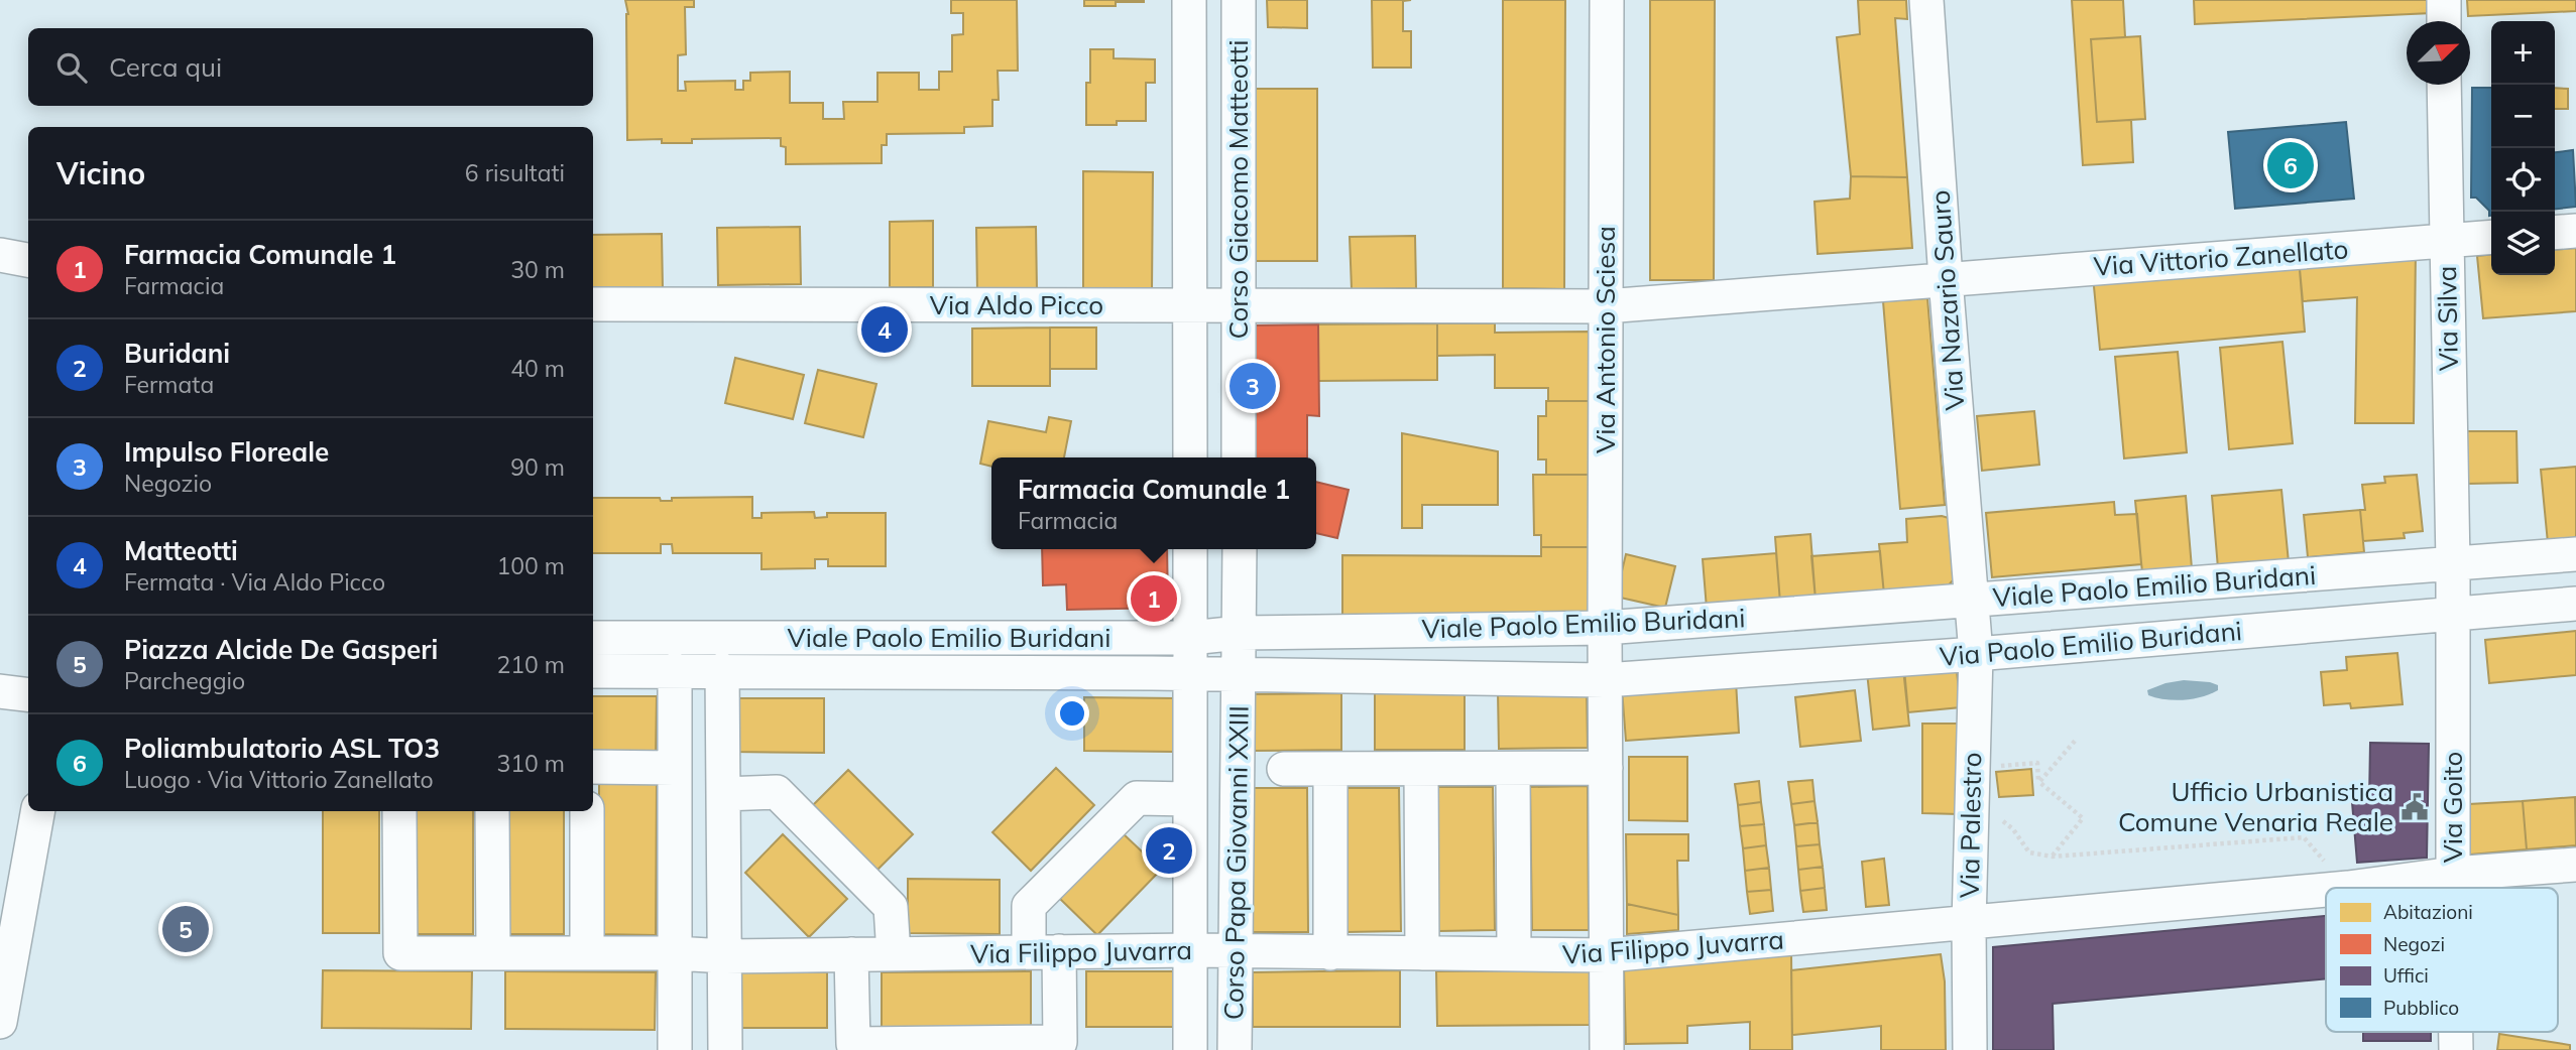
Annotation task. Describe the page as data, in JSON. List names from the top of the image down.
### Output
{
  "streets": {
    "street": [
      "Corso Giacomo Matteotti",
      "Via Vittorio Zanellato",
      "Via Nazario Sauro",
      "Via Aldo Picco",
      "Via Silva",
      "Via Antonio Sciesa",
      "Viale Paolo Emilio Buridani",
      "Via Paolo Emilio Buridani",
      "Via Goito",
      "Via Palestro",
      "Corso Papa Giovanni XXIII",
      "Via Filippo Juvarra"
    ]
  },
  "crossings": [
    ["Corso Giacomo Matteotti", "Via Aldo Picco"],
    ["Via Vittorio Zanellato", "Via Nazario Sauro"],
    ["Via Vittorio Zanellato", "Via Aldo Picco"],
    ["Via Vittorio Zanellato", "Via Silva"],
    ["Via Vittorio Zanellato", "Via Antonio Sciesa"],
    ["Via Nazario Sauro", "Viale Paolo Emilio Buridani"],
    ["Via Nazario Sauro", "Via Palestro"],
    ["Via Aldo Picco", "Via Antonio Sciesa"],
    ["Via Silva", "Viale Paolo Emilio Buridani"],
    ["Via Silva", "Via Goito"],
    ["Via Antonio Sciesa", "Viale Paolo Emilio Buridani"],
    ["Via Antonio Sciesa", "Via Paolo Emilio Buridani"],
    ["Via Antonio Sciesa", "Via Filippo Juvarra"],
    ["Viale Paolo Emilio Buridani", "Via Paolo Emilio Buridani"],
    ["Viale Paolo Emilio Buridani", "Via Goito"],
    ["Viale Paolo Emilio Buridani", "Via Palestro"],
    ["Viale Paolo Emilio Buridani", "Corso Papa Giovanni XXIII"],
    ["Via Paolo Emilio Buridani", "Via Goito"],
    ["Via Paolo Emilio Buridani", "Via Palestro"],
    ["Via Goito", "Via Filippo Juvarra"],
    ["Via Palestro", "Via Filippo Juvarra"],
    ["Corso Papa Giovanni XXIII", "Via Filippo Juvarra"]
  ],
  "places": {
    "public building": ["Ufficio Urbanistica Comune Venaria Reale"]
  },
  "legend": [
    "Abitazioni",
    "Negozi",
    "Uffici",
    "Pubblico"
  ],
  "north": "top right",
  "page": {
    "map_buttons": ["+", "−"],
    "search": "Cerca qui",
    "heading": ["Vicino", "6 risultati"],
    "pins": [
      "6",
      "4",
      "3",
      "1",
      "2",
      "5"
    ],
    "list": [
      {
        "mark": "1",
        "name": "Farmacia Comunale 1",
        "note": "Farmacia",
        "value": "30 m"
      },
      {
        "mark": "2",
        "name": "Buridani",
        "note": "Fermata",
        "value": "40 m"
      },
      {
        "mark": "3",
        "name": "Impulso Floreale",
        "note": "Negozio",
        "value": "90 m"
      },
      {
        "mark": "4",
        "name": "Matteotti",
        "note": "Fermata · Via Aldo Picco",
        "value": "100 m"
      },
      {
        "mark": "5",
        "name": "Piazza Alcide De Gasperi",
        "note": "Parcheggio",
        "value": "210 m"
      },
      {
        "mark": "6",
        "name": "Poliambulatorio ASL TO3",
        "note": "Luogo · Via Vittorio Zanellato",
        "value": "310 m"
      }
    ],
    "popup": ["Farmacia Comunale 1", "Farmacia"]
  }
}
